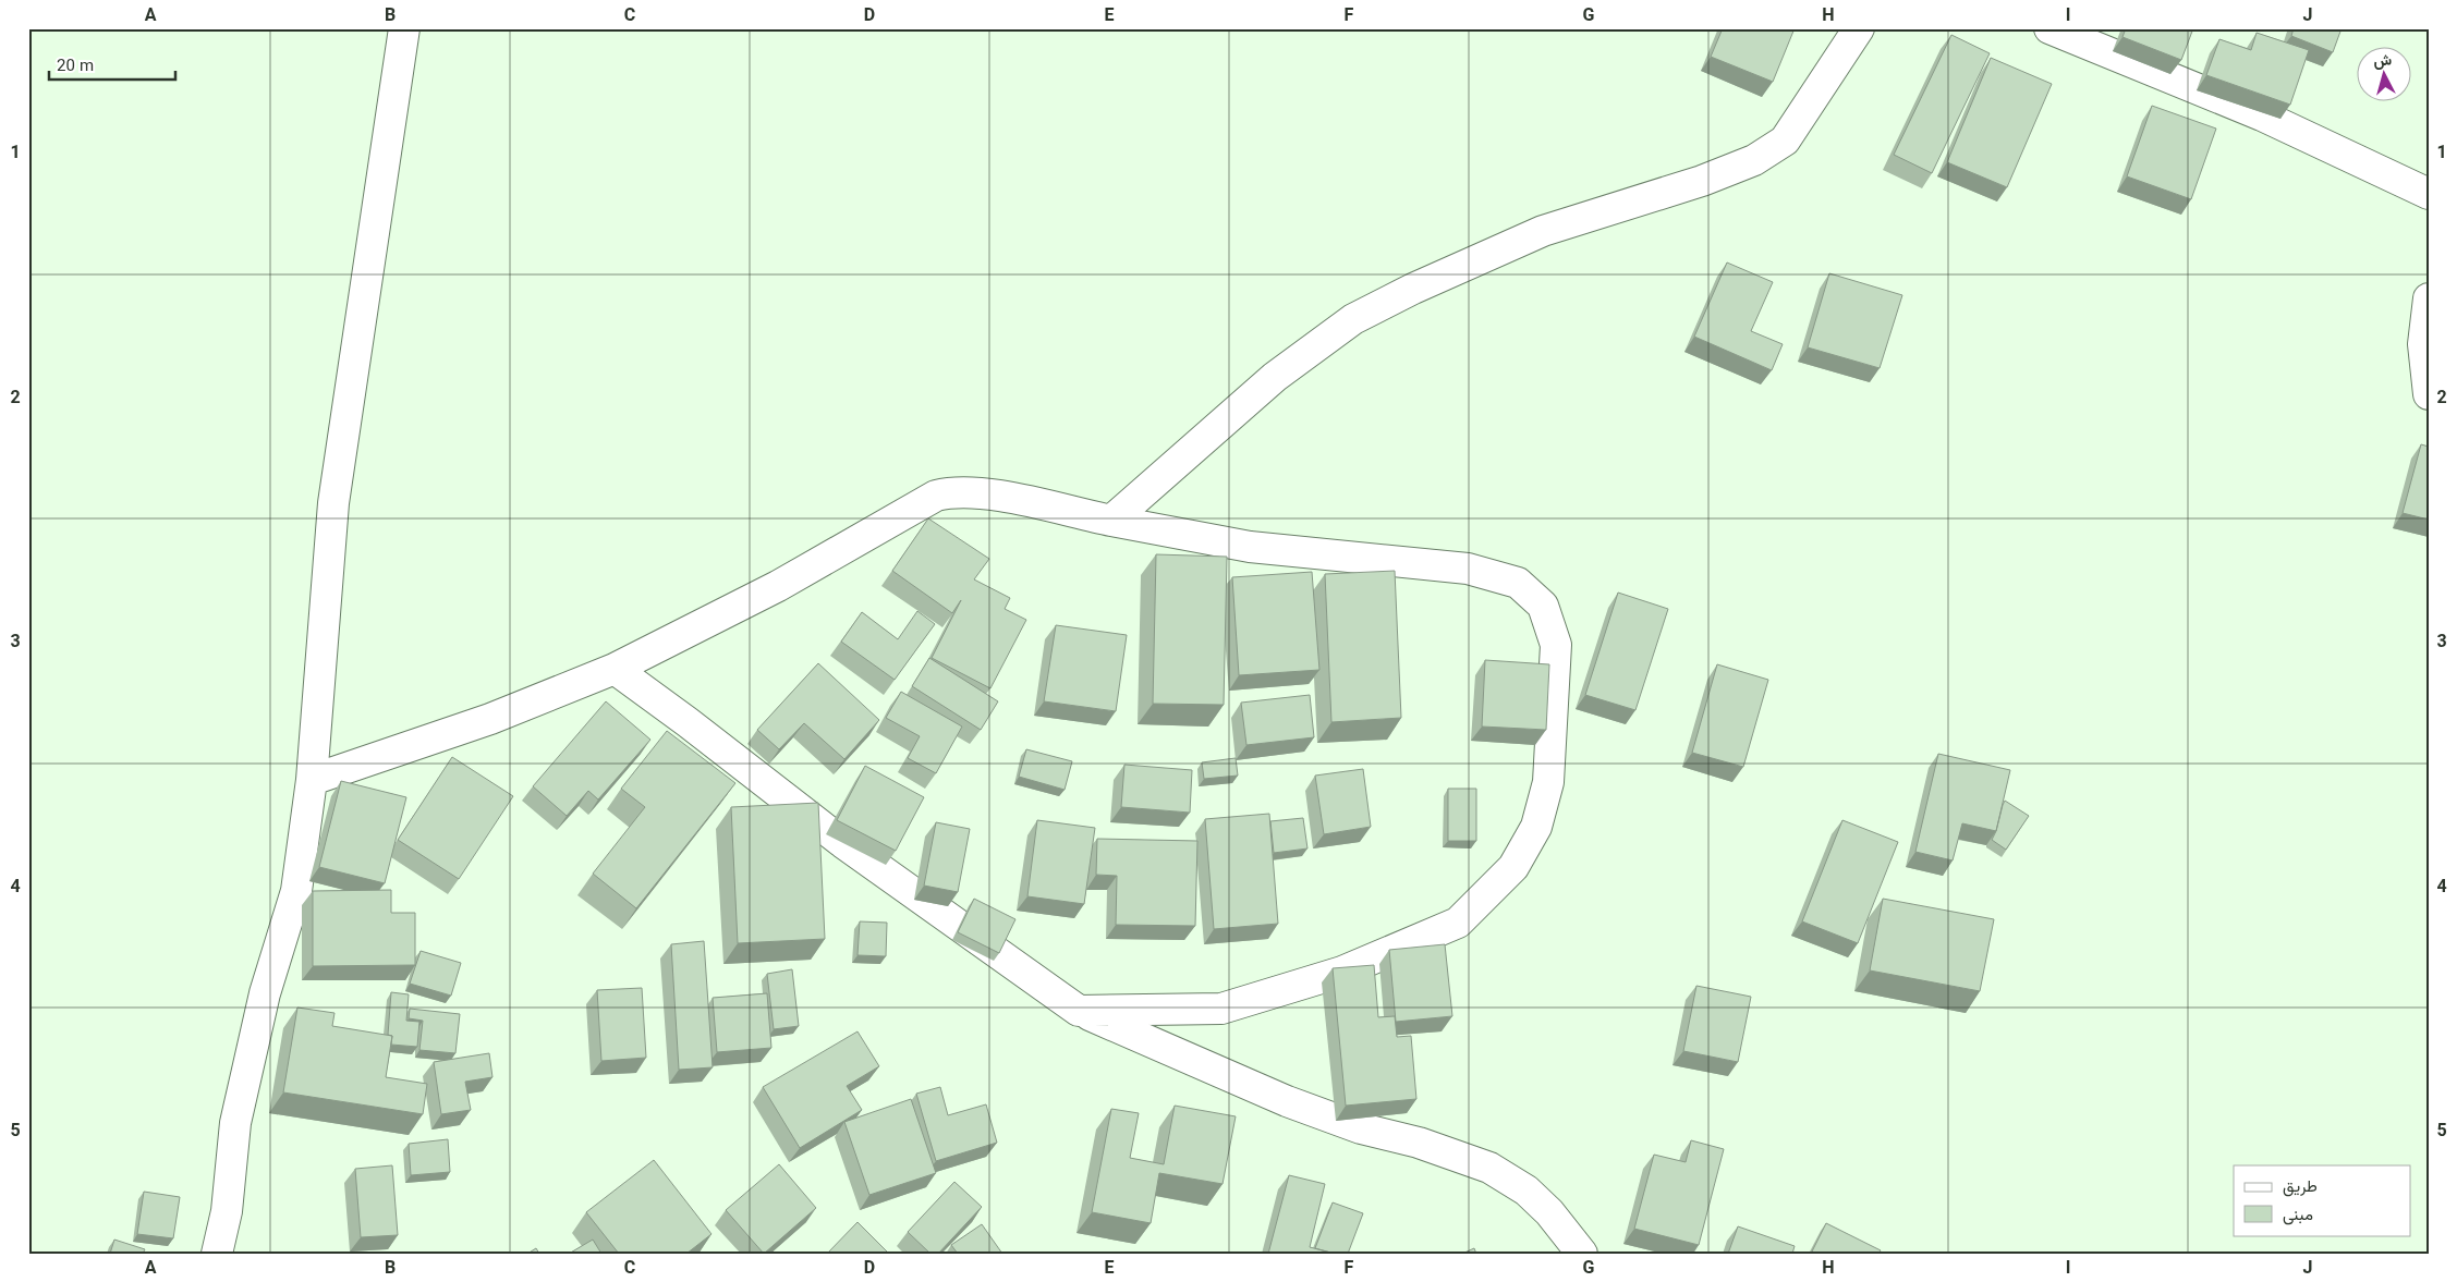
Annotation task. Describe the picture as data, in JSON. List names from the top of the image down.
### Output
{
  "legend": ["طريق", "مبنى"],
  "scale_bar": "20 m",
  "north": "top",
  "grid": {
    "columns": [
      "A",
      "B",
      "C",
      "D",
      "E",
      "F",
      "G",
      "H",
      "I",
      "J"
    ],
    "rows": [
      "1",
      "2",
      "3",
      "4",
      "5"
    ]
  }
}
